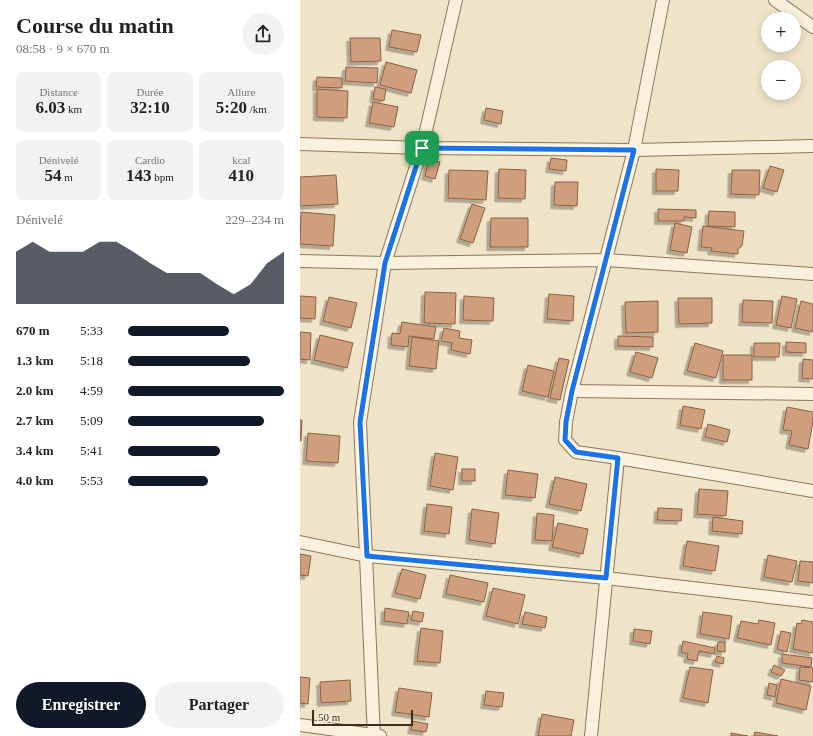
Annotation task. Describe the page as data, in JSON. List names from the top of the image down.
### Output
{
  "scale_bar": "50 m",
  "page": {
    "heading": ["Course du matin", "08:58 · 9 × 670 m"],
    "map_buttons": ["+", "−"],
    "stats": [
      ["Distance", "6.03 km"],
      ["Durée", "32:10"],
      ["Allure", "5:20 /km"],
      ["Dénivelé", "54 m"],
      ["Cardio", "143 bpm"],
      ["kcal", "410"]
    ],
    "chart": ["Dénivelé", "229–234 m"],
    "list": [
      {
        "name": "670 m",
        "note": "5:33"
      },
      {
        "name": "1.3 km",
        "note": "5:18"
      },
      {
        "name": "2.0 km",
        "note": "4:59"
      },
      {
        "name": "2.7 km",
        "note": "5:09"
      },
      {
        "name": "3.4 km",
        "note": "5:41"
      },
      {
        "name": "4.0 km",
        "note": "5:53"
      }
    ],
    "buttons": ["Enregistrer", "Partager"],
    "scale": "50 m"
  }
}
